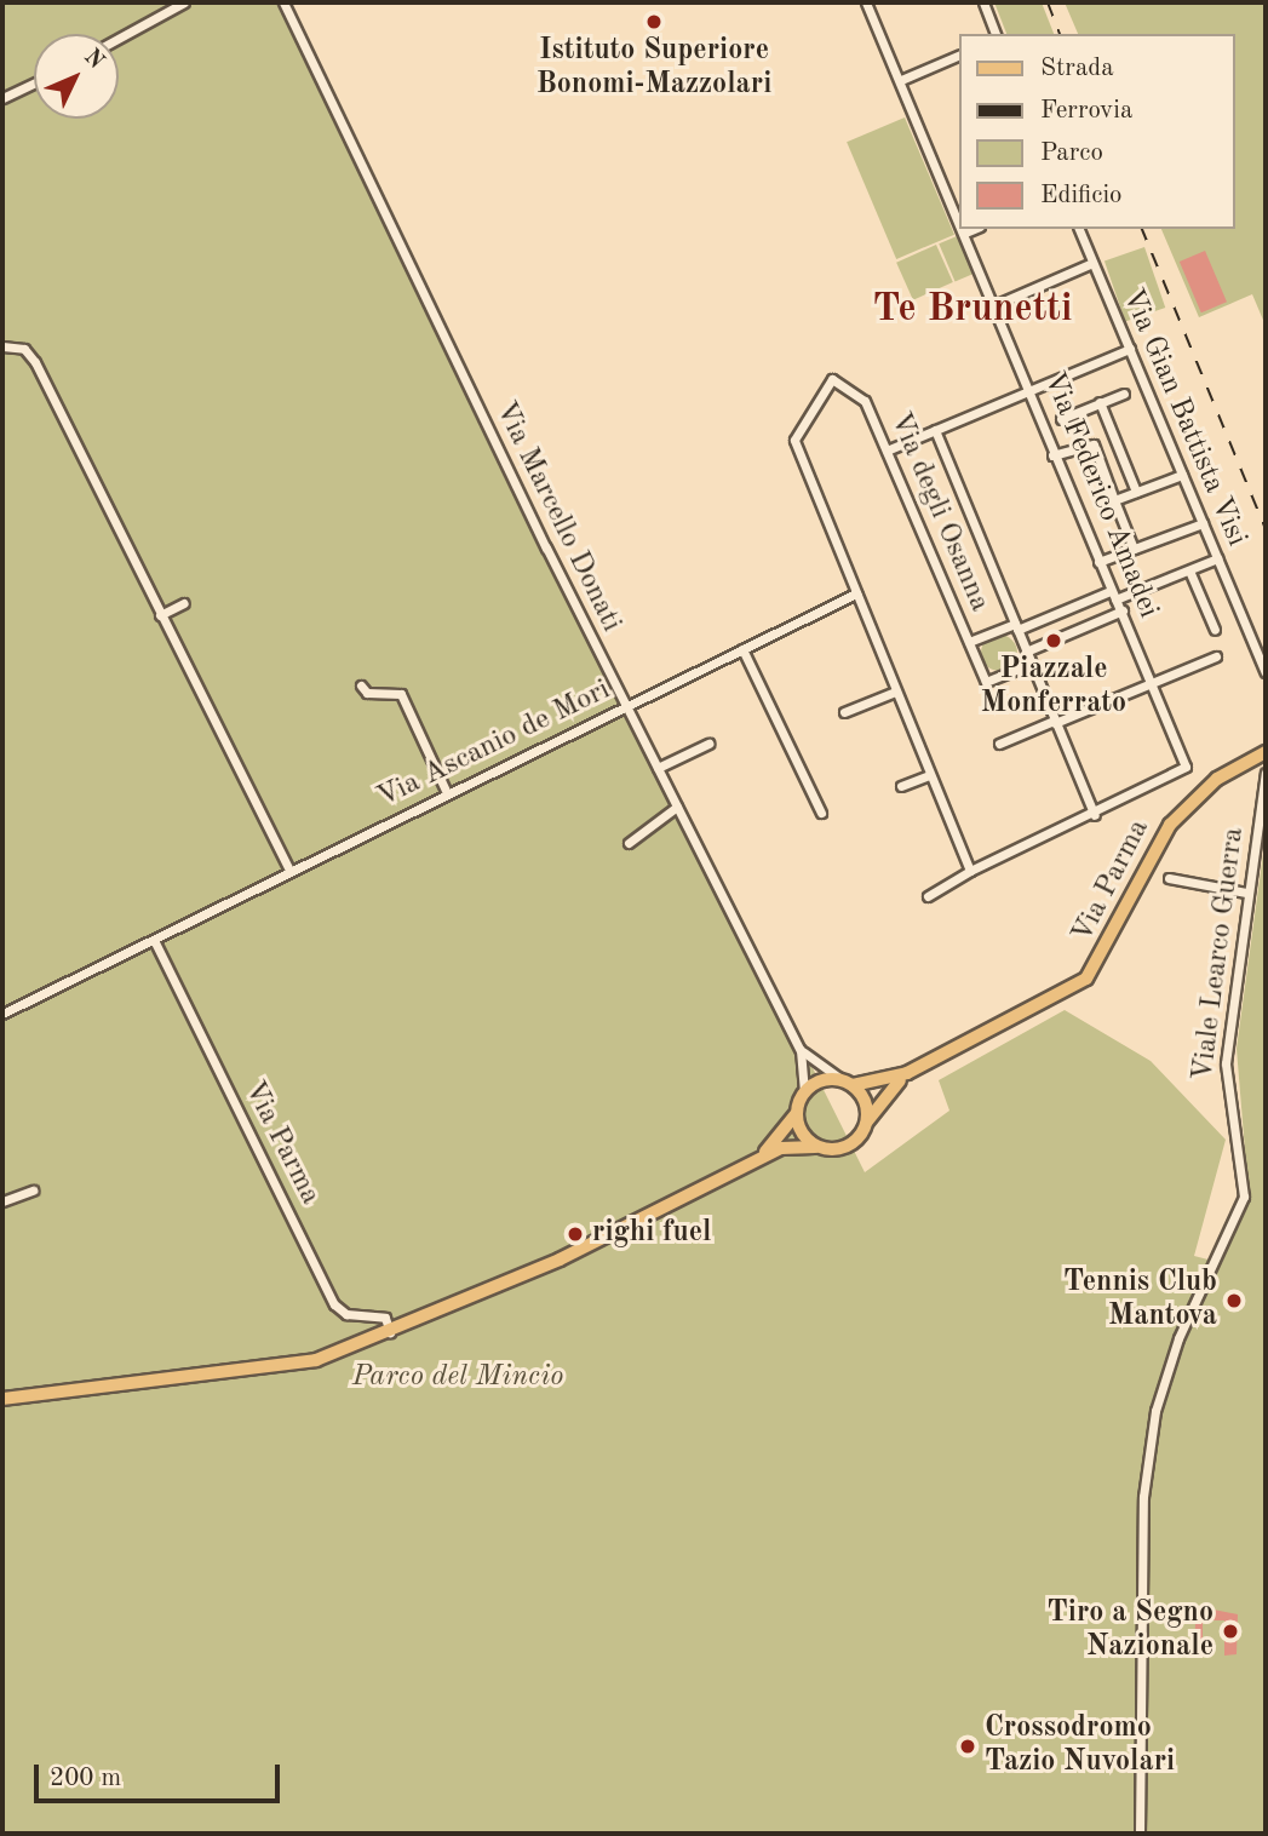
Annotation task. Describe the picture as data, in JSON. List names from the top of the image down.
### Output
{
  "streets": {
    "main road": ["Via Parma"],
    "street": [
      "Via Gian Battista Visi",
      "Via Federico Amadei",
      "Via degli Osanna",
      "Via Marcello Donati",
      "Via Ascanio de Mori",
      "Viale Learco Guerra"
    ]
  },
  "crossings": [
    ["Via degli Osanna", "Via Ascanio de Mori"],
    ["Via Marcello Donati", "Via Ascanio de Mori"],
    ["Via Marcello Donati", "Via Parma"],
    ["Via Ascanio de Mori", "Via Parma"]
  ],
  "districts": ["Te Brunetti"],
  "parks": ["Parco del Mincio"],
  "places": [
    "Istituto Superiore Bonomi-Mazzolari",
    "Piazzale Monferrato",
    "righi fuel",
    "Tennis Club Mantova",
    "Tiro a Segno Nazionale",
    "Crossodromo Tazio Nuvolari"
  ],
  "legend": [
    "Strada",
    "Ferrovia",
    "Parco",
    "Edificio"
  ],
  "scale_bar": "200 m",
  "north": "top right"
}
